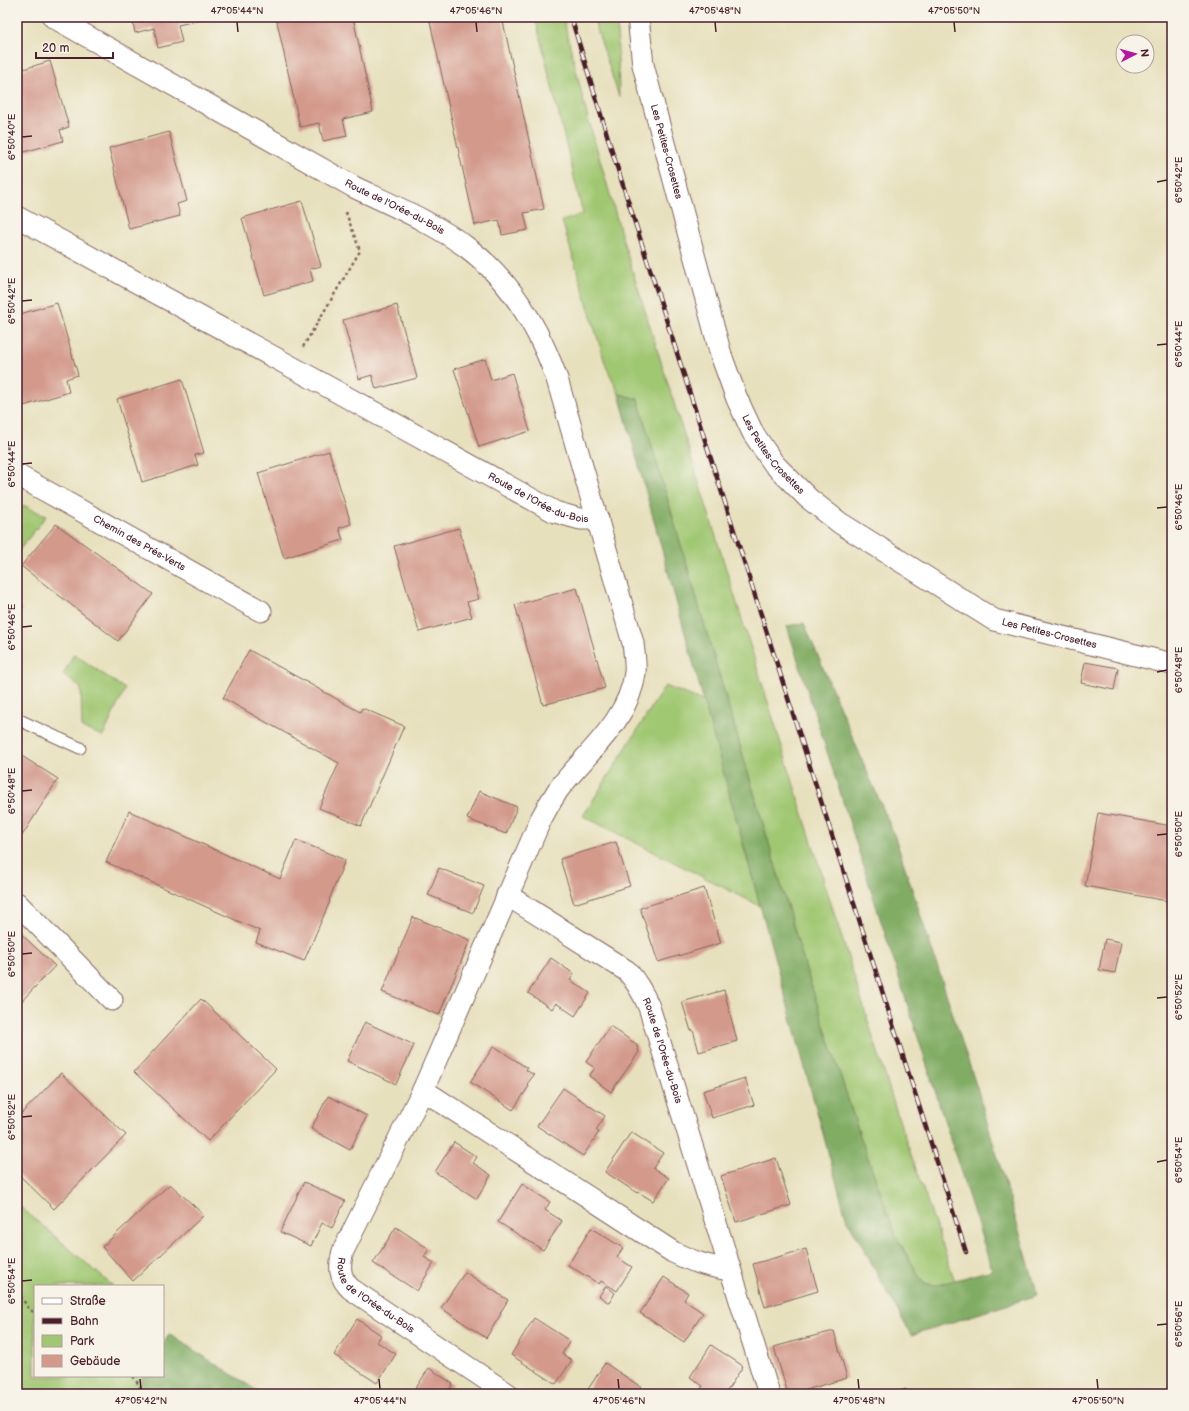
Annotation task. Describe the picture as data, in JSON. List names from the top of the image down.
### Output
{
  "streets": {
    "street": ["Les Petites-Crosettes", "Route de l'Orée-du-Bois", "Chemin des Prés-Verts"]
  },
  "legend": [
    "Straße",
    "Bahn",
    "Park",
    "Gebäude"
  ],
  "scale_bar": "20 m",
  "north": "right",
  "coordinates": [
    "47°05'44\"N",
    "47°05'46\"N",
    "47°05'48\"N",
    "47°05'50\"N",
    "6°50'40\"E",
    "6°50'42\"E",
    "6°50'44\"E",
    "6°50'46\"E",
    "6°50'48\"E",
    "6°50'50\"E",
    "6°50'52\"E",
    "6°50'54\"E",
    "6°50'56\"E",
    "47°05'42\"N"
  ]
}
